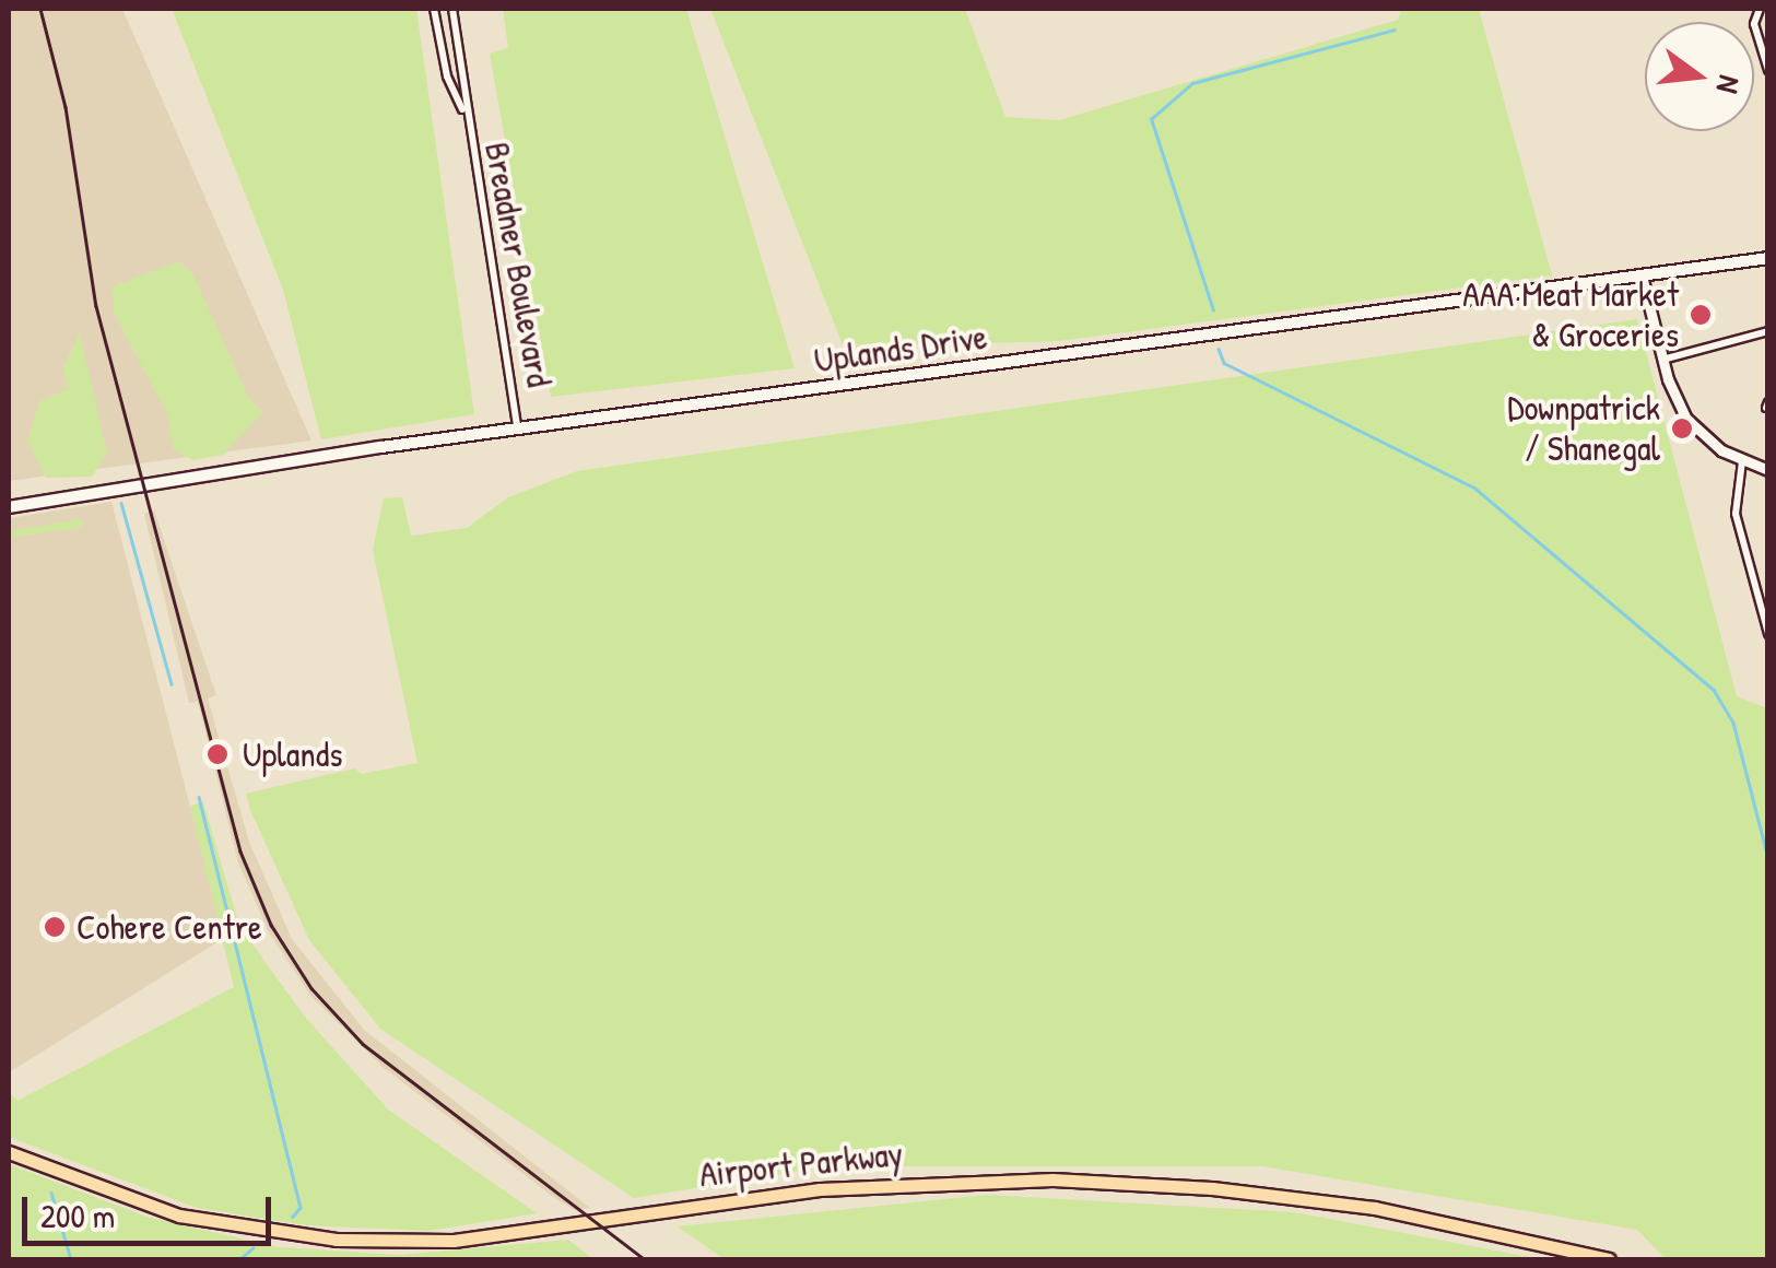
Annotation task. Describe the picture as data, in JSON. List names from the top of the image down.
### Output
{
  "streets": {
    "highway": ["Airport Parkway"],
    "main road": ["Uplands Drive"],
    "street": ["Breadner Boulevard"]
  },
  "crossings": [
    ["Breadner Boulevard", "Uplands Drive"]
  ],
  "places": [
    "AAA Meat Market & Groceries",
    "Downpatrick / Shanegal",
    "Uplands",
    "Cohere Centre"
  ],
  "scale_bar": "200 m",
  "north": "right"
}
